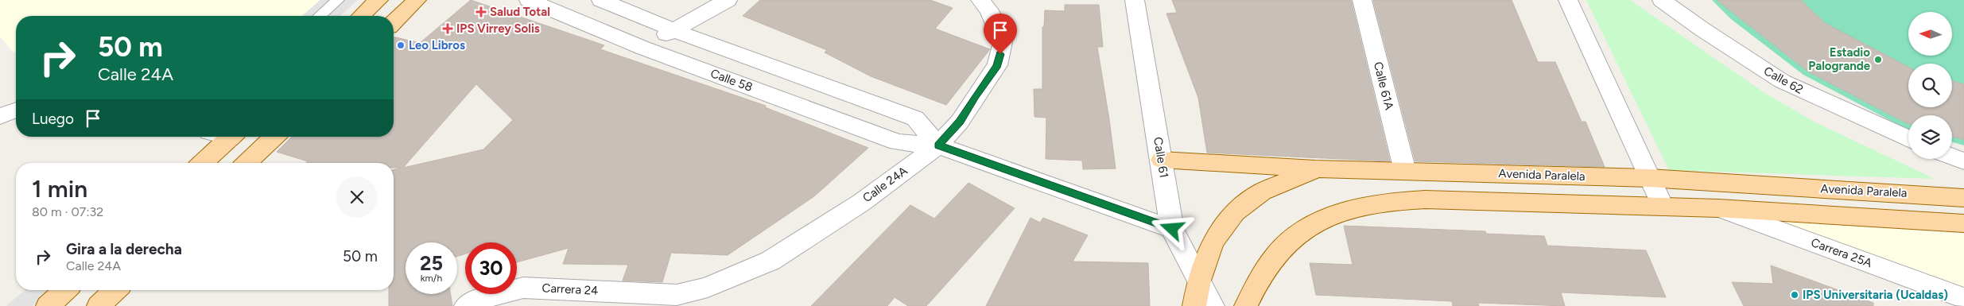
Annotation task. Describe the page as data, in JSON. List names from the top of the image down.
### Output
{
  "streets": {
    "main road": ["Avenida Paralela"],
    "street": [
      "Calle 58",
      "Calle 62",
      "Calle 61A",
      "Calle 61",
      "Calle 24A",
      "Carrera 25A",
      "Carrera 24"
    ]
  },
  "crossings": [
    ["Calle 58", "Calle 61"],
    ["Calle 58", "Calle 24A"],
    ["Calle 61A", "Avenida Paralela"],
    ["Calle 61", "Avenida Paralela"],
    ["Calle 24A", "Carrera 24"]
  ],
  "places": {
    "health": ["Salud Total", "IPS Virrey Solis"],
    "other": ["Leo Libros", "Estadio Palogrande", "IPS Universitaria (Ucaldas)"]
  },
  "north": "left",
  "page": {
    "turn": ["50 m", "Calle 24A"],
    "then": "Luego",
    "heading": ["1 min", "80 m · 07:32"],
    "list": [
      {
        "name": "Gira a la derecha",
        "note": "Calle 24A",
        "value": "50 m"
      }
    ],
    "speed": "25 km/h",
    "limit": "30"
  }
}
